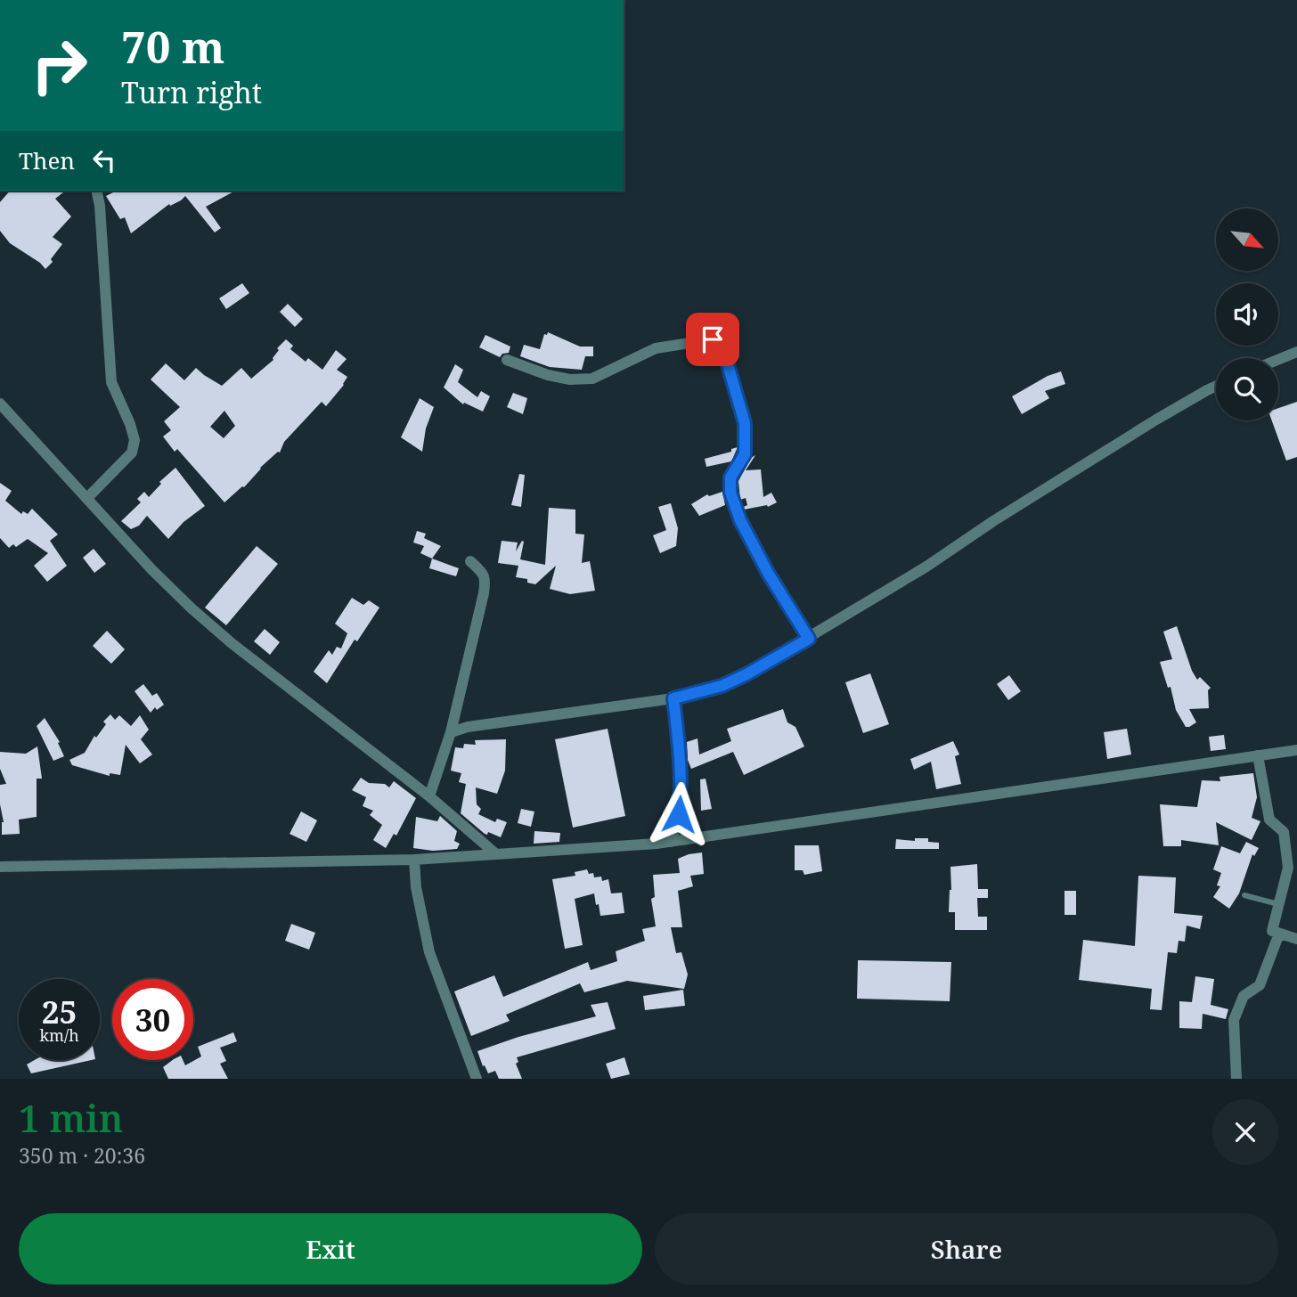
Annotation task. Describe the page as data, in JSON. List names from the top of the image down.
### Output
{
  "north": "bottom right",
  "page": {
    "turn": ["70 m", "Turn right"],
    "then": "Then",
    "speed": "25 km/h",
    "limit": "30",
    "heading": ["1 min", "350 m · 20:36"],
    "buttons": ["Exit", "Share"]
  }
}
